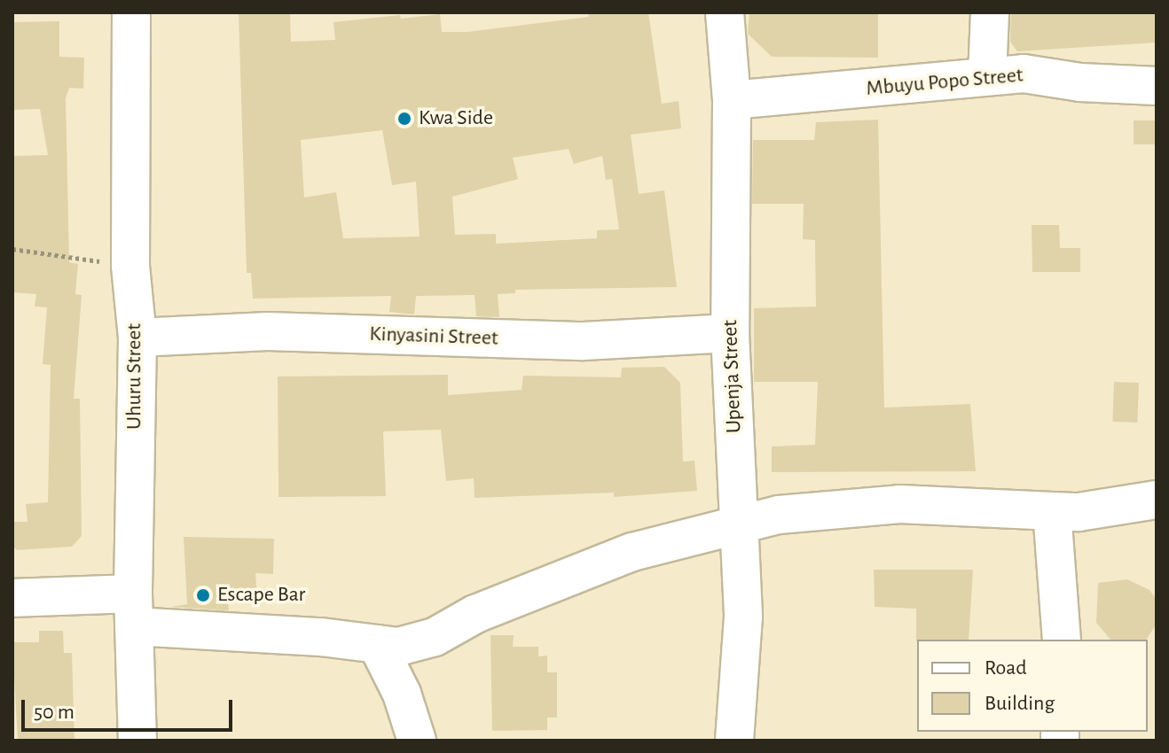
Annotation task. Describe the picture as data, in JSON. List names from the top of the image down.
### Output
{
  "streets": {
    "street": [
      "Mbuyu Popo Street",
      "Kinyasini Street",
      "Uhuru Street",
      "Upenja Street"
    ]
  },
  "crossings": [
    ["Mbuyu Popo Street", "Upenja Street"],
    ["Kinyasini Street", "Uhuru Street"],
    ["Kinyasini Street", "Upenja Street"]
  ],
  "places": ["Kwa Side", "Escape Bar"],
  "legend": ["Road", "Building"],
  "scale_bar": "50 m"
}
